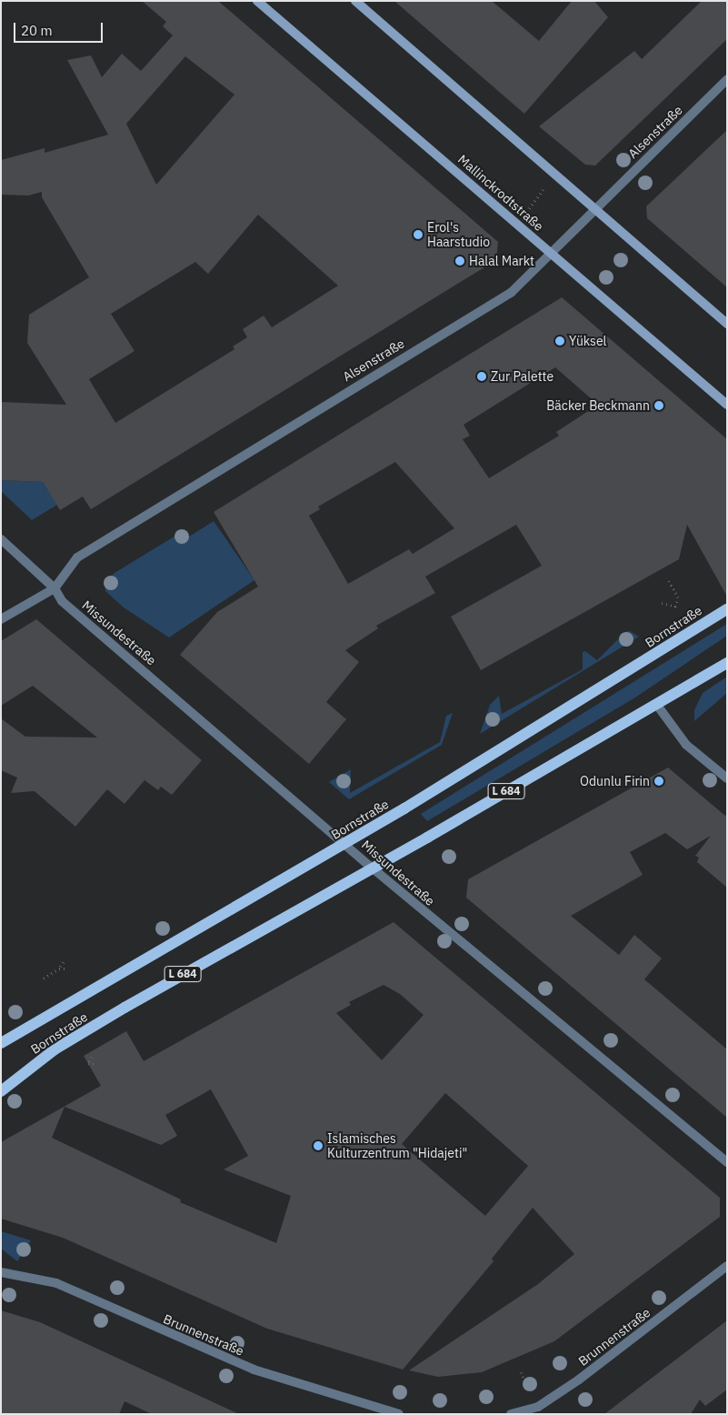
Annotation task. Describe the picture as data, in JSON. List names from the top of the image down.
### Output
{
  "streets": {
    "main road": ["Mallinckrodtstraße", "Bornstraße", "L 684"],
    "street": ["Alsenstraße", "Missundestraße", "Brunnenstraße"]
  },
  "crossings": [
    ["Alsenstraße", "Mallinckrodtstraße"],
    ["Alsenstraße", "Missundestraße"],
    ["Bornstraße", "Missundestraße"]
  ],
  "places": [
    "Erol's Haarstudio",
    "Halal Markt",
    "Yüksel",
    "Zur Palette",
    "Bäcker Beckmann",
    "Odunlu Firin",
    "Islamisches Kulturzentrum \"Hidajeti\""
  ],
  "scale_bar": "20 m"
}
